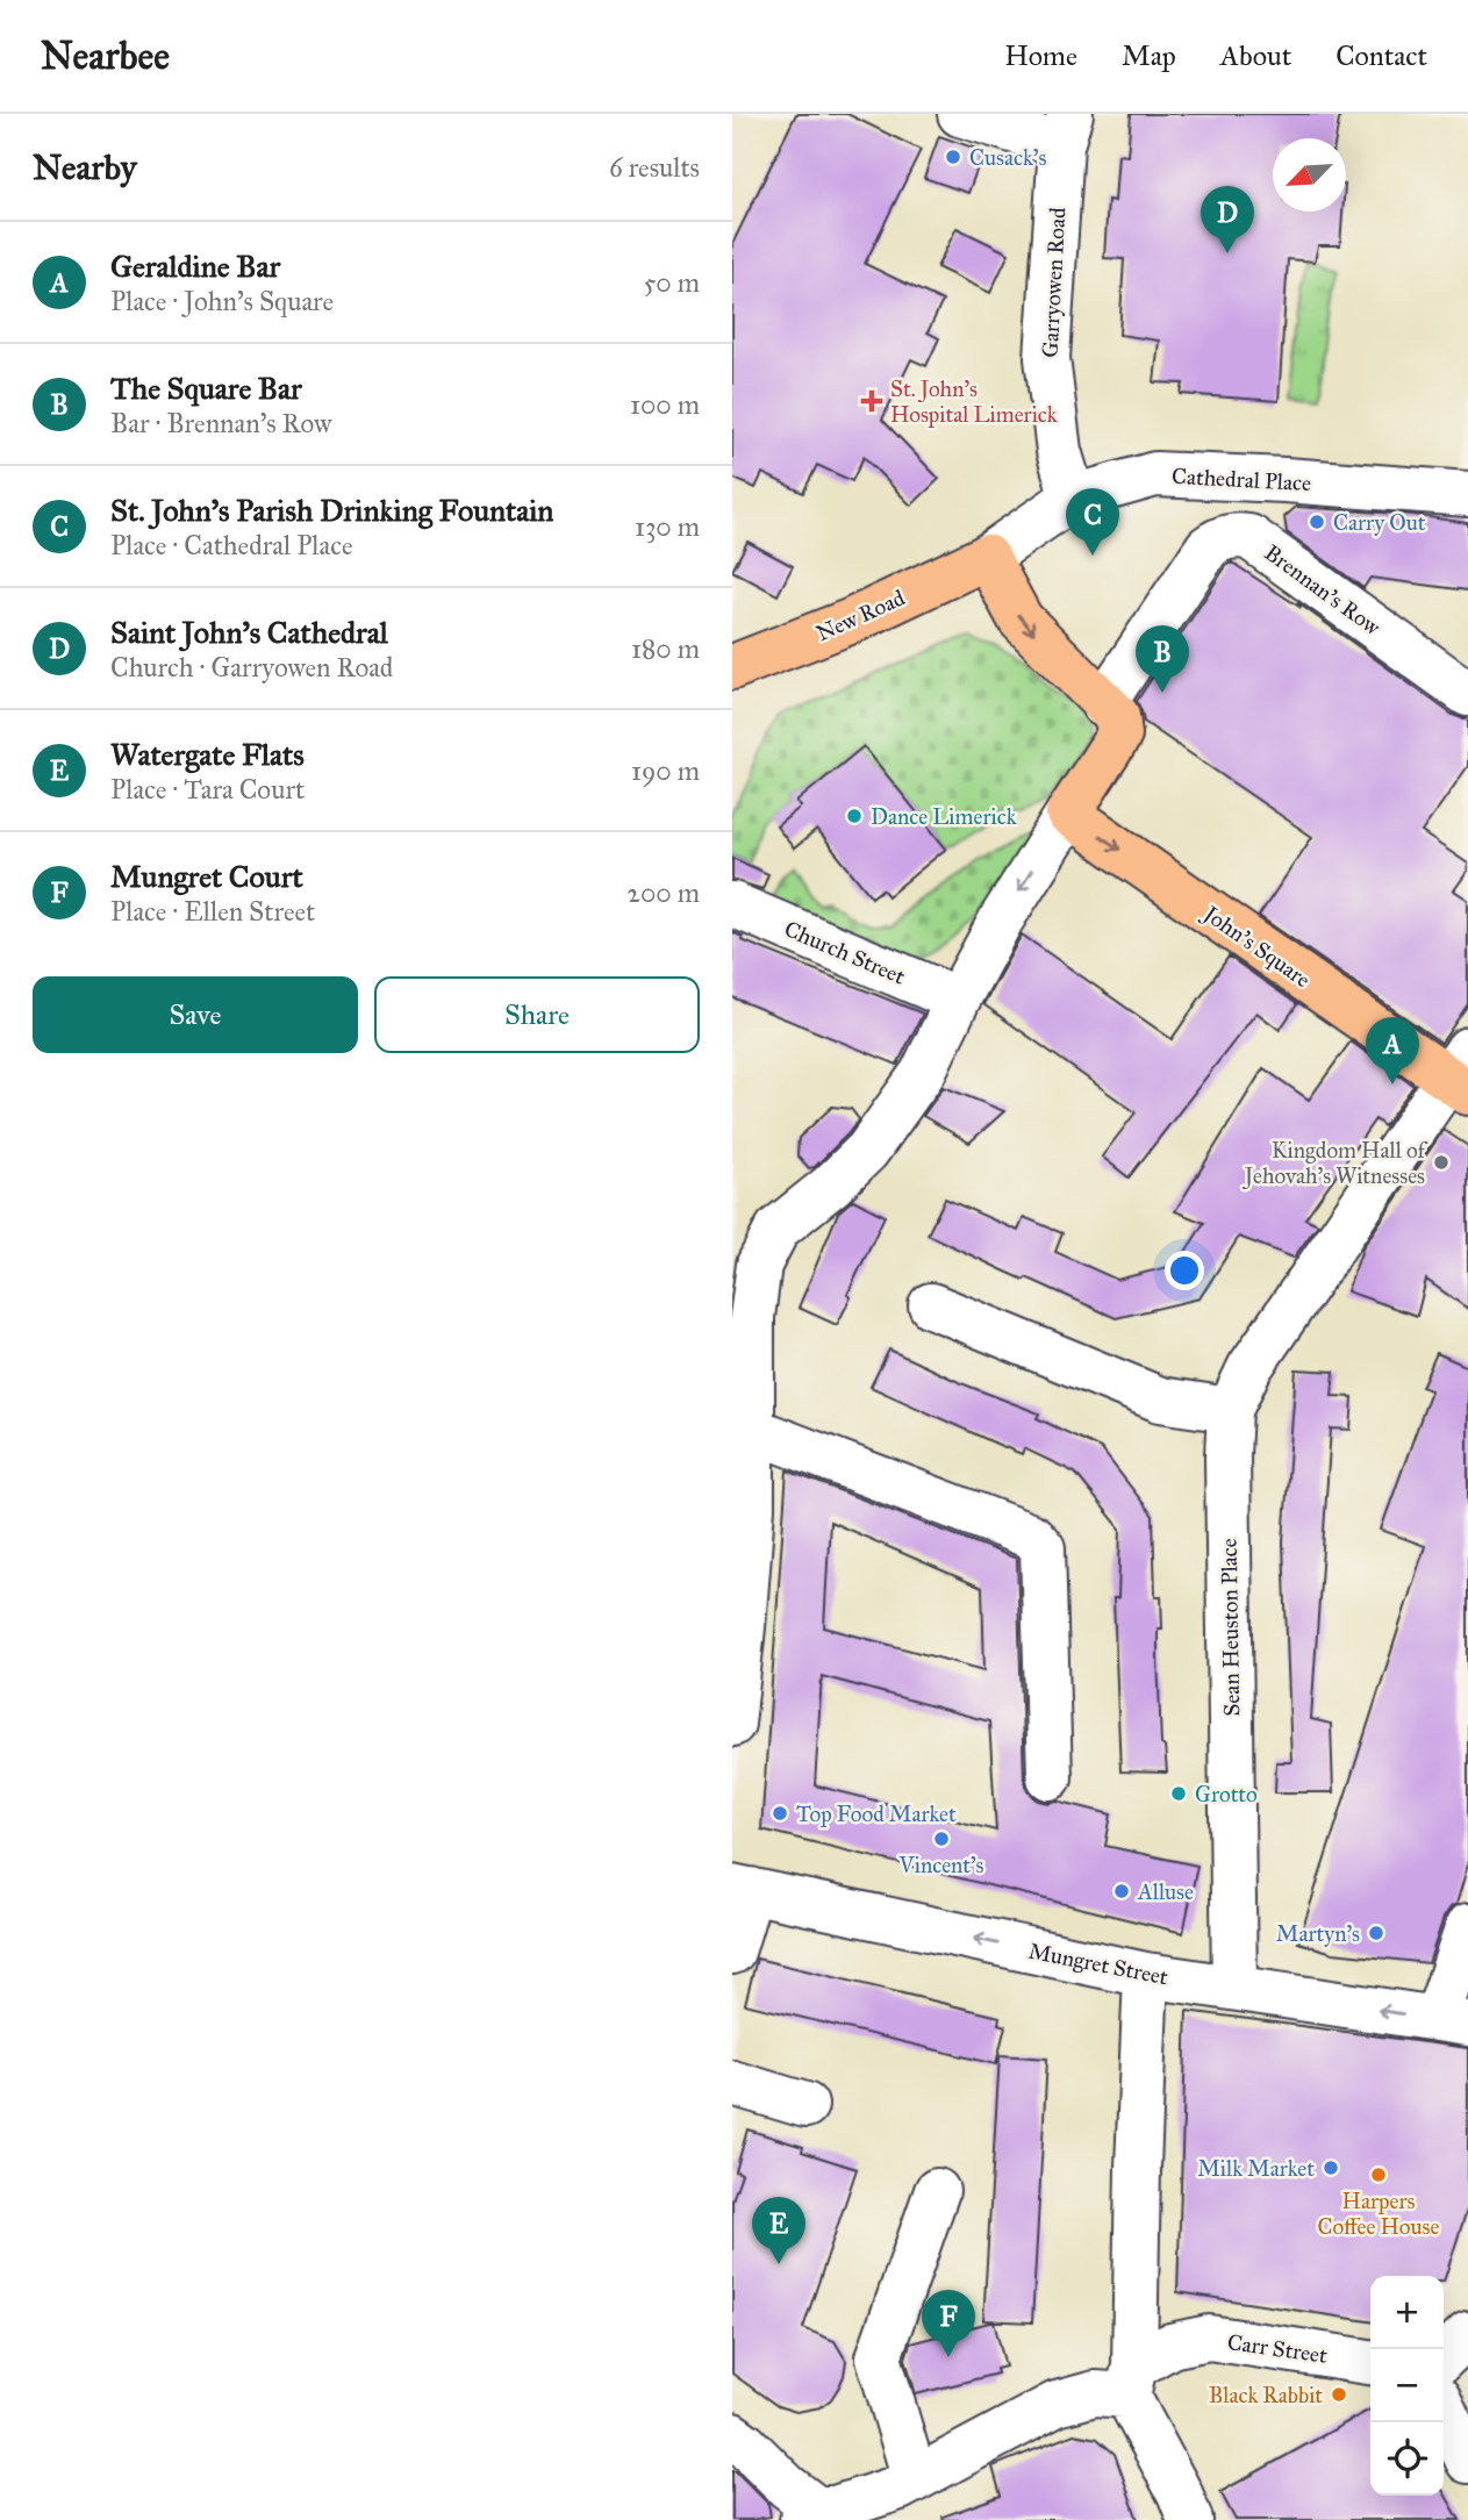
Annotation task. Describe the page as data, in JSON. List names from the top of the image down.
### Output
{
  "streets": {
    "main road": ["New Road", "John's Square"],
    "street": [
      "Garryowen Road",
      "Cathedral Place",
      "Brennan's Row",
      "Church Street",
      "Sean Heuston Place",
      "Mungret Street",
      "Carr Street"
    ]
  },
  "crossings": [
    ["Garryowen Road", "Cathedral Place"],
    ["Cathedral Place", "New Road"],
    ["John's Square", "Sean Heuston Place"],
    ["Sean Heuston Place", "Mungret Street"]
  ],
  "one_way": ["John's Square", "Mungret Street"],
  "places": {
    "other": [
      "Cusack's",
      "Carry Out",
      "Dance Limerick",
      "Kingdom Hall of Jehovah's Witnesses",
      "Grotto",
      "Top Food Market",
      "Vincent's",
      "Alluse",
      "Martyn's",
      "Milk Market",
      "Harpers Coffee House",
      "Black Rabbit"
    ],
    "health": ["St. John's Hospital Limerick"]
  },
  "north": "bottom left",
  "page": {
    "header": "Nearbee",
    "nav": [
      "Home",
      "Map",
      "About",
      "Contact"
    ],
    "heading": ["Nearby", "6 results"],
    "pins": [
      "D",
      "C",
      "B",
      "A",
      "E",
      "F"
    ],
    "list": [
      {
        "mark": "A",
        "name": "Geraldine Bar",
        "note": "Place · John's Square",
        "value": "50 m"
      },
      {
        "mark": "B",
        "name": "The Square Bar",
        "note": "Bar · Brennan's Row",
        "value": "100 m"
      },
      {
        "mark": "C",
        "name": "St. John's Parish Drinking Fountain",
        "note": "Place · Cathedral Place",
        "value": "130 m"
      },
      {
        "mark": "D",
        "name": "Saint John's Cathedral",
        "note": "Church · Garryowen Road",
        "value": "180 m"
      },
      {
        "mark": "E",
        "name": "Watergate Flats",
        "note": "Place · Tara Court",
        "value": "190 m"
      },
      {
        "mark": "F",
        "name": "Mungret Court",
        "note": "Place · Ellen Street",
        "value": "200 m"
      }
    ],
    "buttons": ["Save", "Share"],
    "map_buttons": ["+", "−"]
  }
}
